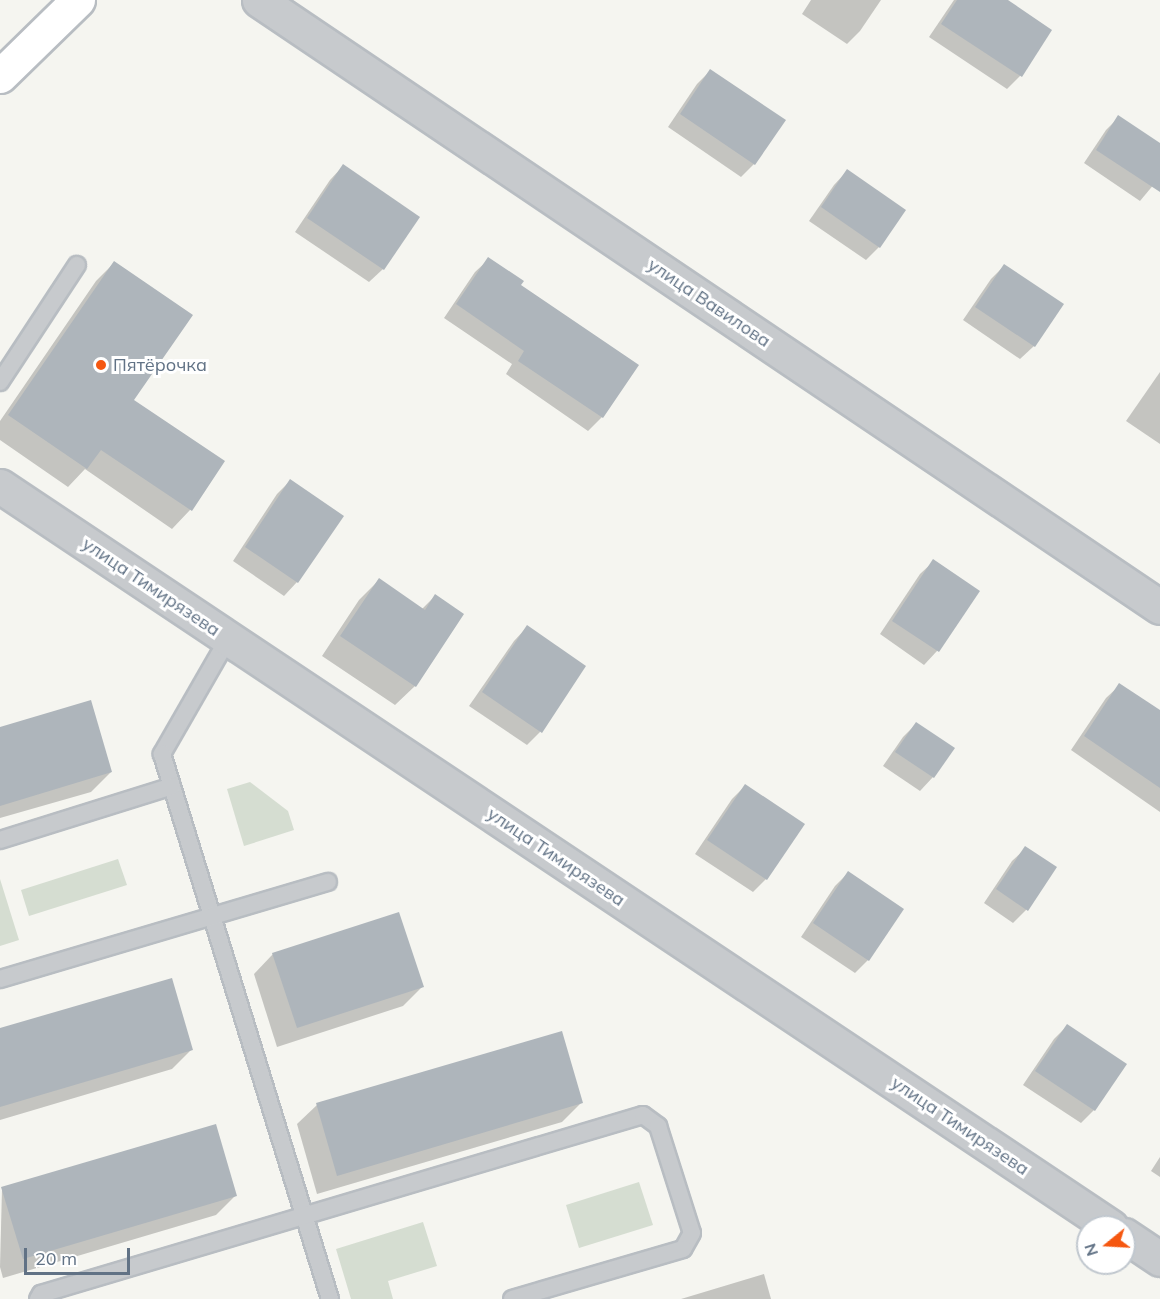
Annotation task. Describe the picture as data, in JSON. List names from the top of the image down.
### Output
{
  "streets": {
    "street": ["улица Вавилова", "улица Тимирязева"]
  },
  "places": ["Пятёрочка"],
  "scale_bar": "20 m",
  "north": "left"
}
